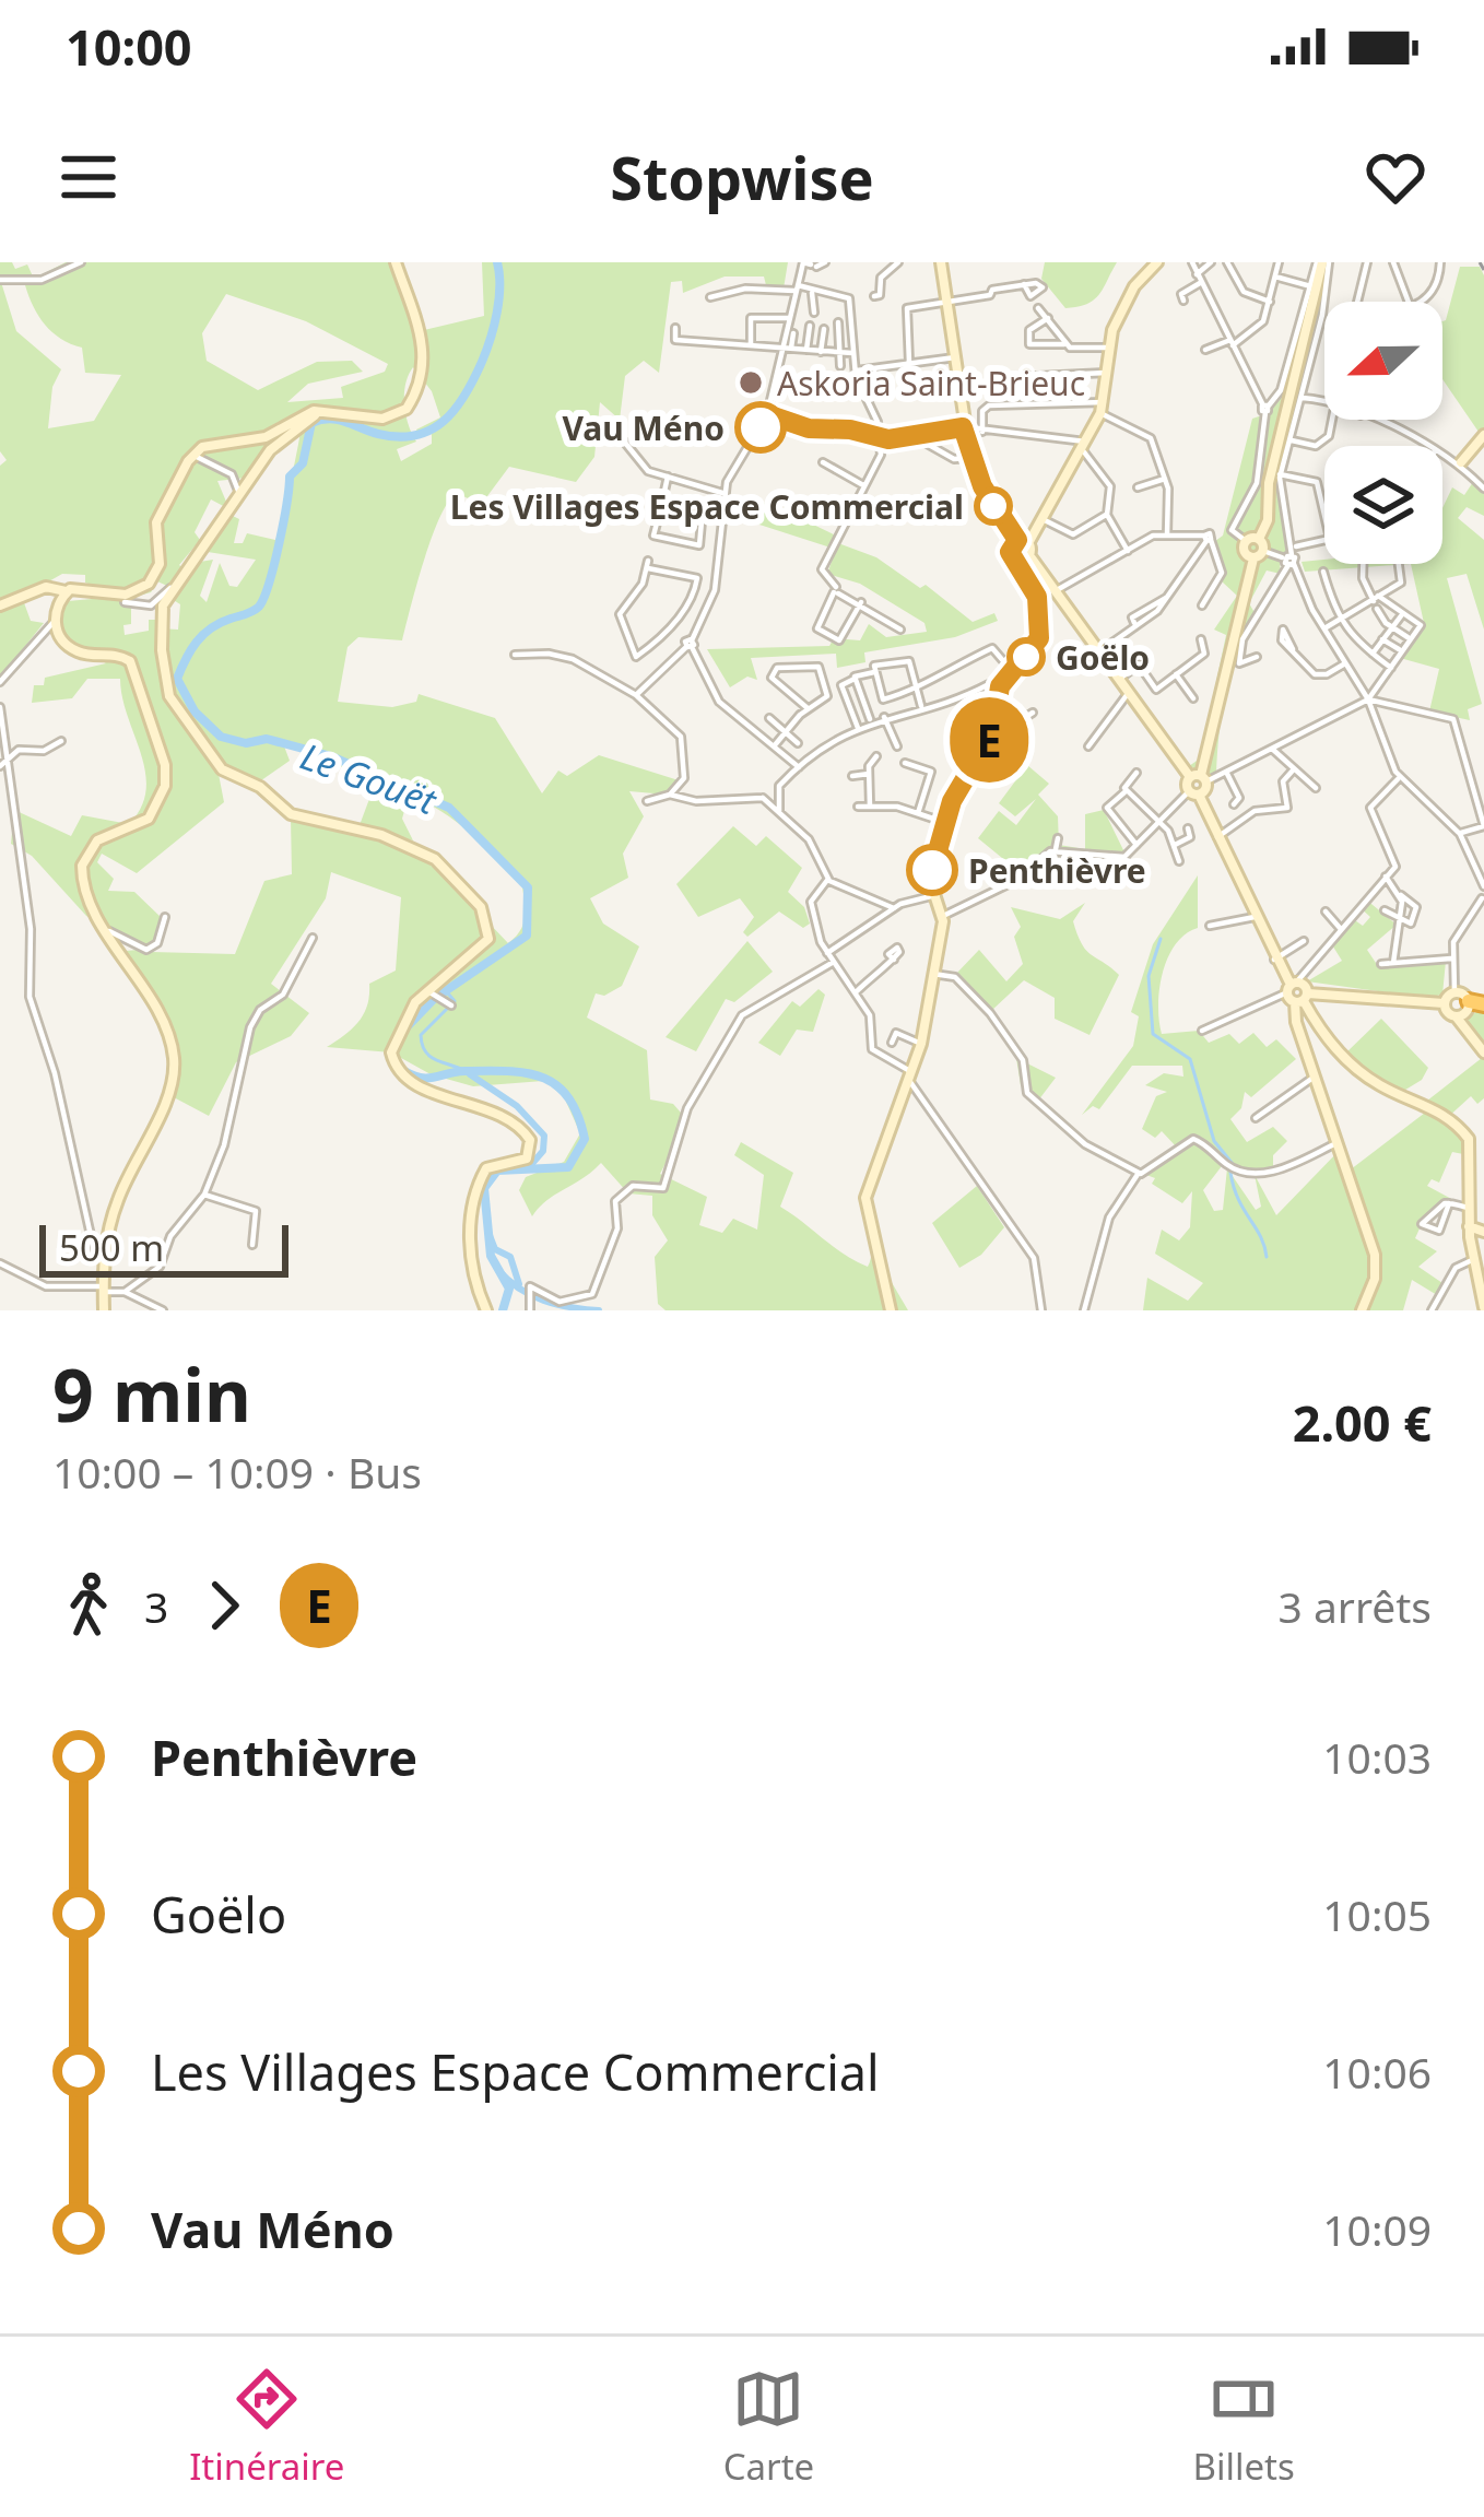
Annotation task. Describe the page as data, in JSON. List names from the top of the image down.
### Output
{
  "water": ["Le Gouët"],
  "places": [
    "Askoria Saint-Brieuc",
    "Vau Méno",
    "Les Villages Espace Commercial",
    "Goëlo",
    "Penthièvre"
  ],
  "lines": ["bus line E"],
  "scale_bar": "500 m",
  "north": "left",
  "page": {
    "status": "10:00",
    "header": "Stopwise",
    "on_map": "E",
    "scale": "500 m",
    "heading": ["9 min", "10:00 – 10:09 · Bus", "2.00 €"],
    "legs": ["3", "E", "3 arrêts"],
    "list": [
      {
        "name": "Penthièvre",
        "value": "10:03"
      },
      {
        "name": "Goëlo",
        "value": "10:05"
      },
      {
        "name": "Les Villages Espace Commercial",
        "value": "10:06"
      },
      {
        "name": "Vau Méno",
        "value": "10:09"
      }
    ],
    "tabs": ["Itinéraire", "Carte", "Billets"]
  }
}
